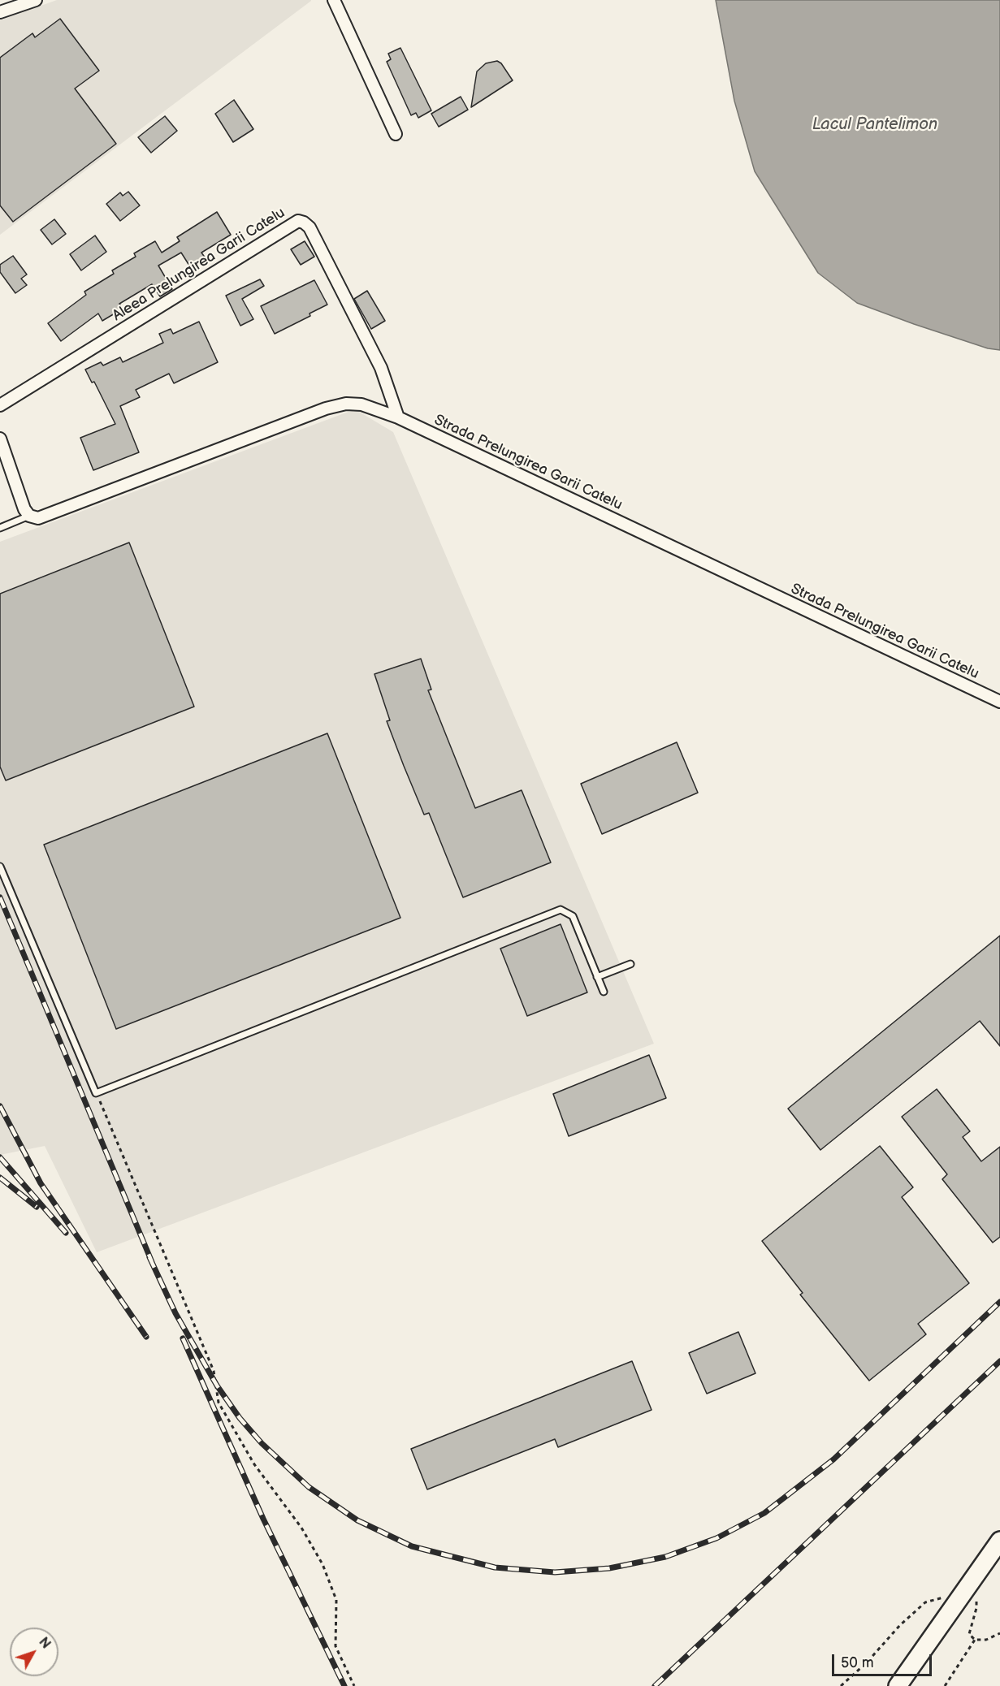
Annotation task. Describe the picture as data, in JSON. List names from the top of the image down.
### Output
{
  "streets": {
    "street": ["Aleea Prelungirea Garii Catelu", "Strada Prelungirea Garii Catelu"]
  },
  "crossings": [
    ["Aleea Prelungirea Garii Catelu", "Strada Prelungirea Garii Catelu"]
  ],
  "water": ["Lacul Pantelimon"],
  "scale_bar": "50 m",
  "north": "top right"
}
